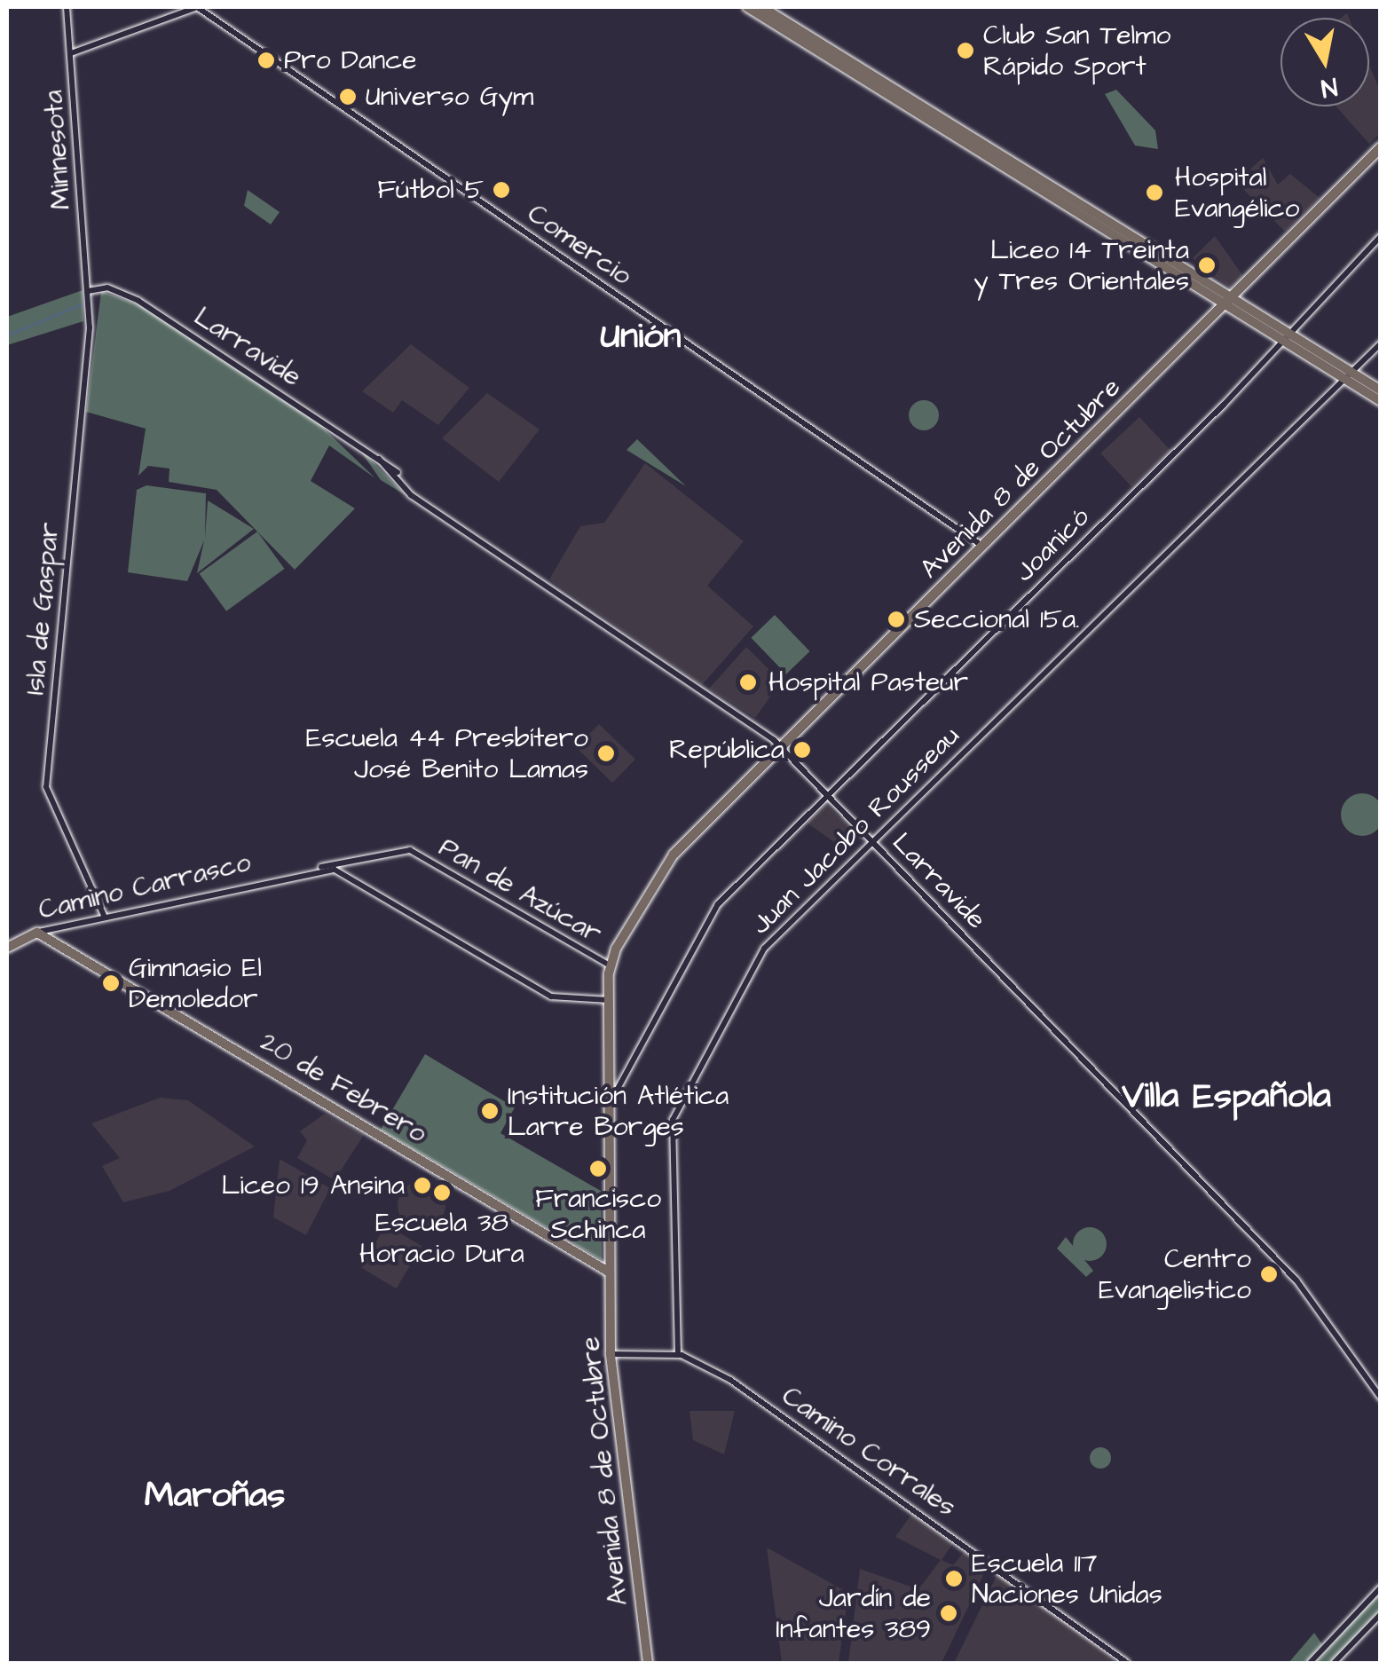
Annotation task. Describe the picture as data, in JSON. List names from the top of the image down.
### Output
{
  "streets": {
    "main road": ["Avenida 8 de Octubre", "Camino Carrasco", "20 de Febrero"],
    "street": [
      "Minnesota",
      "Comercio",
      "Larravide",
      "Joanicó",
      "Isla de Gaspar",
      "Juan Jacobo Rousseau",
      "Pan de Azúcar",
      "Camino Corrales"
    ]
  },
  "crossings": [
    ["Minnesota", "Larravide"],
    ["Minnesota", "Isla de Gaspar"],
    ["Comercio", "Avenida 8 de Octubre"],
    ["Larravide", "Avenida 8 de Octubre"],
    ["Larravide", "Joanicó"],
    ["Larravide", "Isla de Gaspar"],
    ["Larravide", "Juan Jacobo Rousseau"],
    ["Avenida 8 de Octubre", "Joanicó"],
    ["Avenida 8 de Octubre", "Camino Carrasco"],
    ["Avenida 8 de Octubre", "Pan de Azúcar"],
    ["Avenida 8 de Octubre", "20 de Febrero"],
    ["Avenida 8 de Octubre", "Camino Corrales"],
    ["Isla de Gaspar", "Camino Carrasco"],
    ["Juan Jacobo Rousseau", "Camino Corrales"],
    ["Camino Carrasco", "Pan de Azúcar"],
    ["Camino Carrasco", "20 de Febrero"]
  ],
  "districts": ["Unión", "Villa Española", "Maroñas"],
  "places": [
    "Club San Telmo Rápido Sport",
    "Pro Dance",
    "Universo Gym",
    "Fútbol 5",
    "Hospital Evangélico",
    "Liceo 14 Treinta y Tres Orientales",
    "Seccional 15a.",
    "Hospital Pasteur",
    "República",
    "Escuela 44 Presbítero José Benito Lamas",
    "Gimnasio El Demoledor",
    "Institución Atlética Larre Borges",
    "Francisco Schinca",
    "Liceo 19 Ansina",
    "Escuela 38 Horacio Dura",
    "Centro Evangelistico",
    "Escuela 117 Naciones Unidas",
    "Jardín de Infantes 389"
  ],
  "north": "bottom"
}
